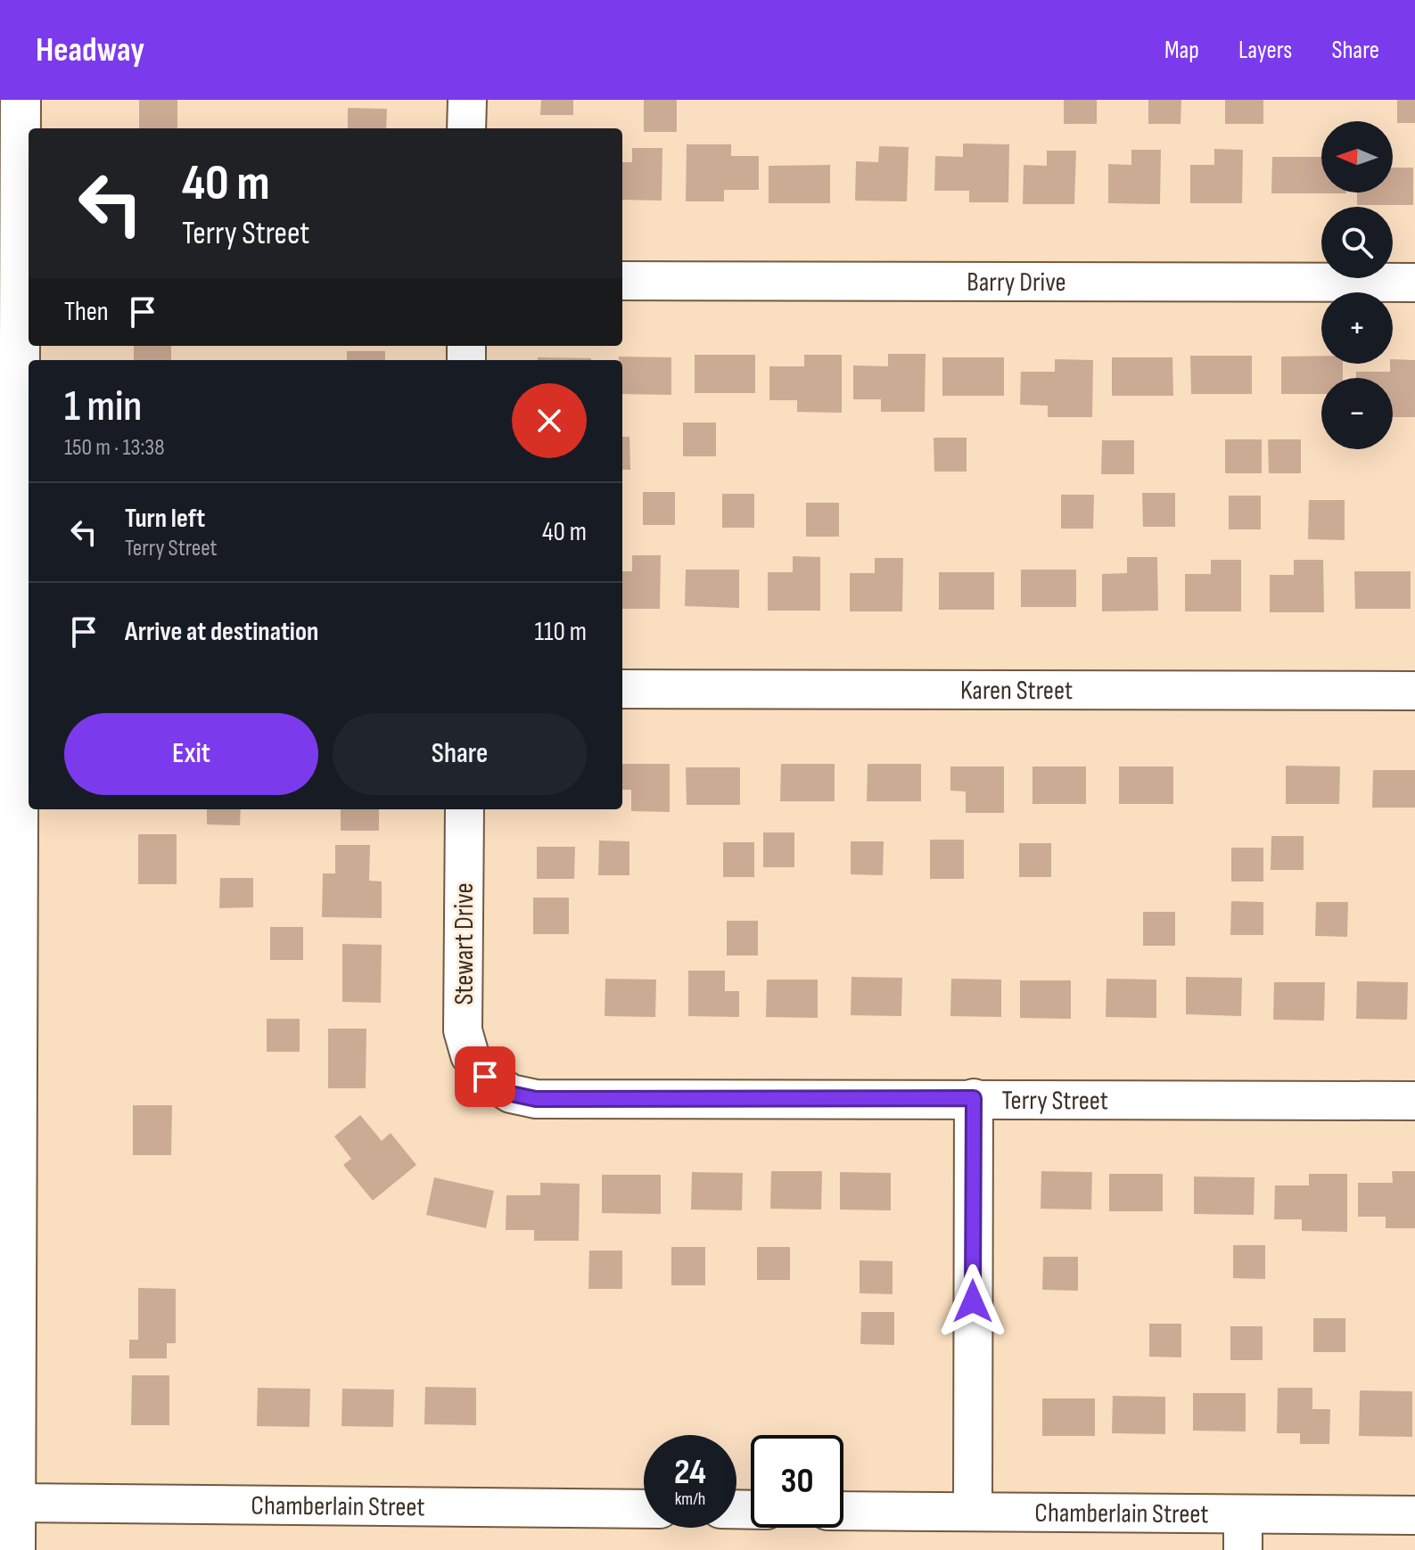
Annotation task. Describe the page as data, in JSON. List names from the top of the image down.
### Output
{
  "streets": {
    "street": [
      "Barry Drive",
      "Karen Street",
      "Stewart Drive",
      "Terry Street",
      "Chamberlain Street"
    ]
  },
  "crossings": [
    ["Stewart Drive", "Terry Street"]
  ],
  "north": "left",
  "page": {
    "header": "Headway",
    "nav": ["Map", "Layers", "Share"],
    "map_buttons": ["+", "−"],
    "turn": ["40 m", "Terry Street"],
    "then": "Then",
    "heading": ["1 min", "150 m · 13:38"],
    "list": [
      {
        "name": "Turn left",
        "note": "Terry Street",
        "value": "40 m"
      },
      {
        "name": "Arrive at destination",
        "value": "110 m"
      }
    ],
    "buttons": ["Exit", "Share"],
    "speed": "24 km/h",
    "limit": "30"
  }
}
